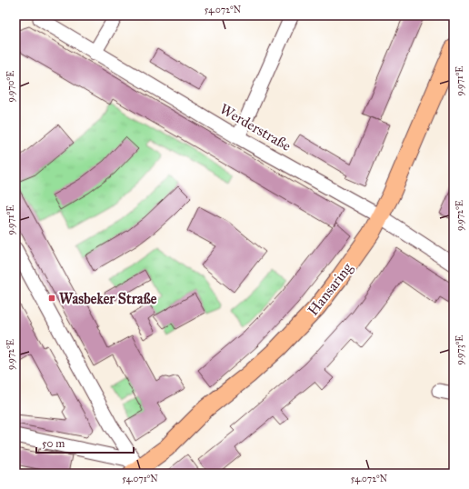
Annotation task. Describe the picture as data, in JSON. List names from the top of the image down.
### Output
{
  "streets": {
    "main road": ["Hansaring"],
    "street": ["Werderstraße"]
  },
  "crossings": [
    ["Werderstraße", "Hansaring"]
  ],
  "places": {
    "transit": ["Wasbeker Straße"]
  },
  "scale_bar": "50 m",
  "coordinates": [
    "54.072°N",
    "9.971°E",
    "9.970°E",
    "9.972°E",
    "9.973°E",
    "54.071°N"
  ]
}
